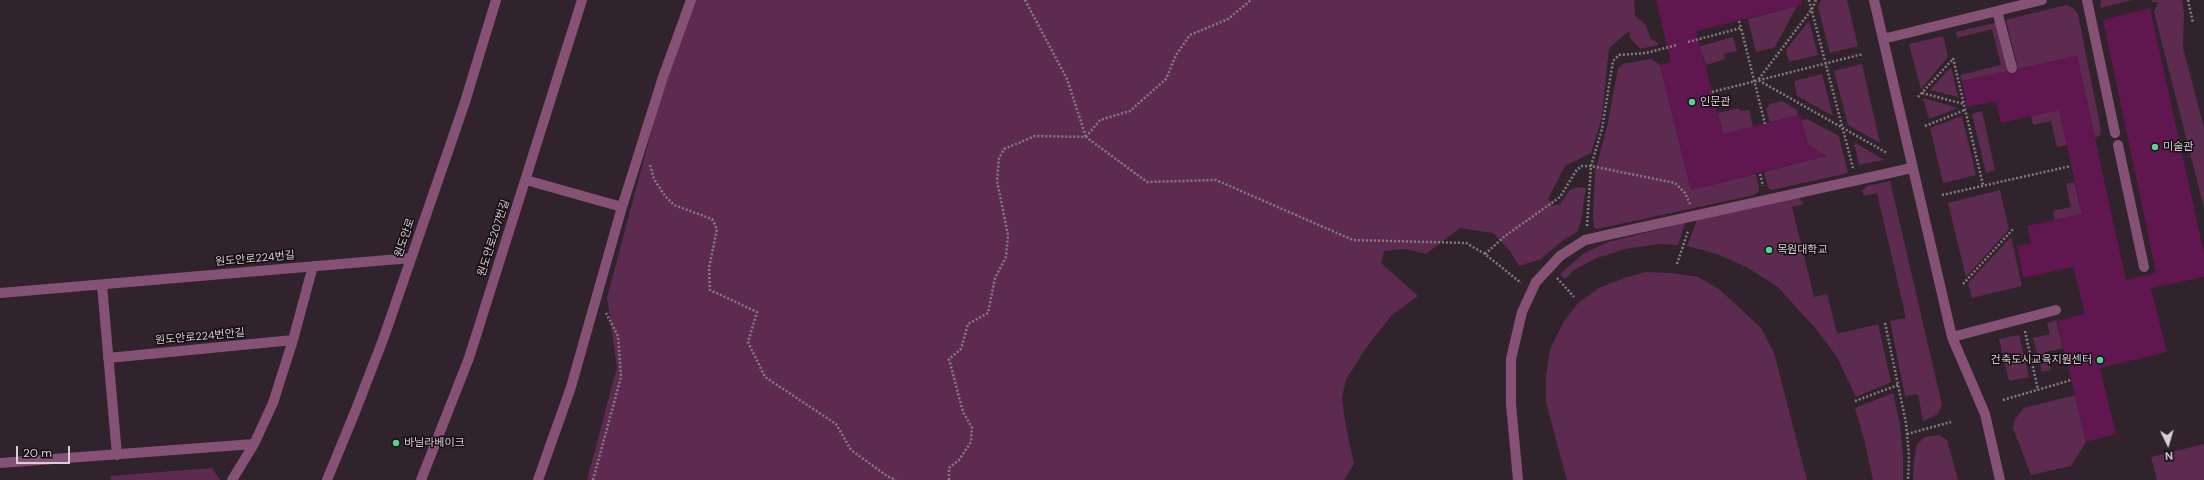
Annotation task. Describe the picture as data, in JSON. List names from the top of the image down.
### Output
{
  "streets": {
    "street": [
      "원도안로",
      "원도안로207번길",
      "원도안로224번길",
      "원도안로224번안길"
    ]
  },
  "crossings": [
    ["원도안로", "원도안로224번길"]
  ],
  "places": [
    "인문관",
    "미술관",
    "목원대학교",
    "건축도시교육지원센터",
    "바닐라베이크"
  ],
  "scale_bar": "20 m",
  "north": "bottom"
}
